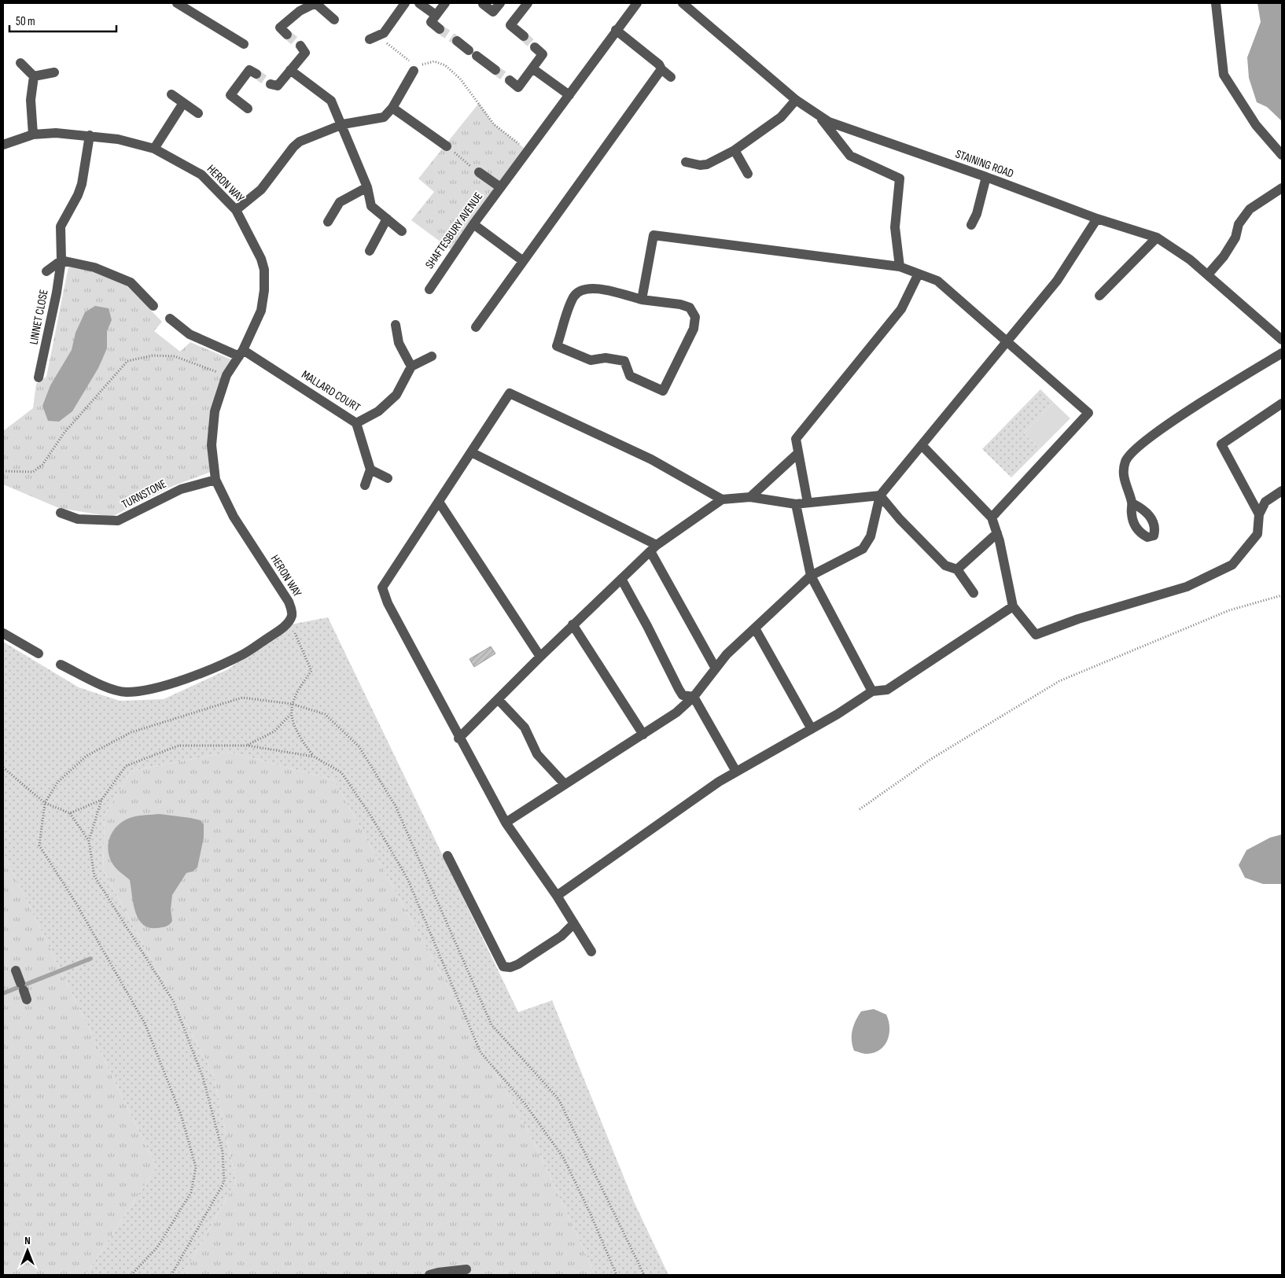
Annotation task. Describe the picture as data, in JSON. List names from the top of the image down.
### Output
{
  "streets": {
    "street": [
      "STAINING ROAD",
      "HERON WAY",
      "SHAFTESBURY AVENUE",
      "LINNET CLOSE",
      "MALLARD COURT",
      "TURNSTONE"
    ]
  },
  "crossings": [
    ["HERON WAY", "LINNET CLOSE"],
    ["HERON WAY", "MALLARD COURT"],
    ["HERON WAY", "TURNSTONE"]
  ],
  "scale_bar": "50 m",
  "north": "top"
}
